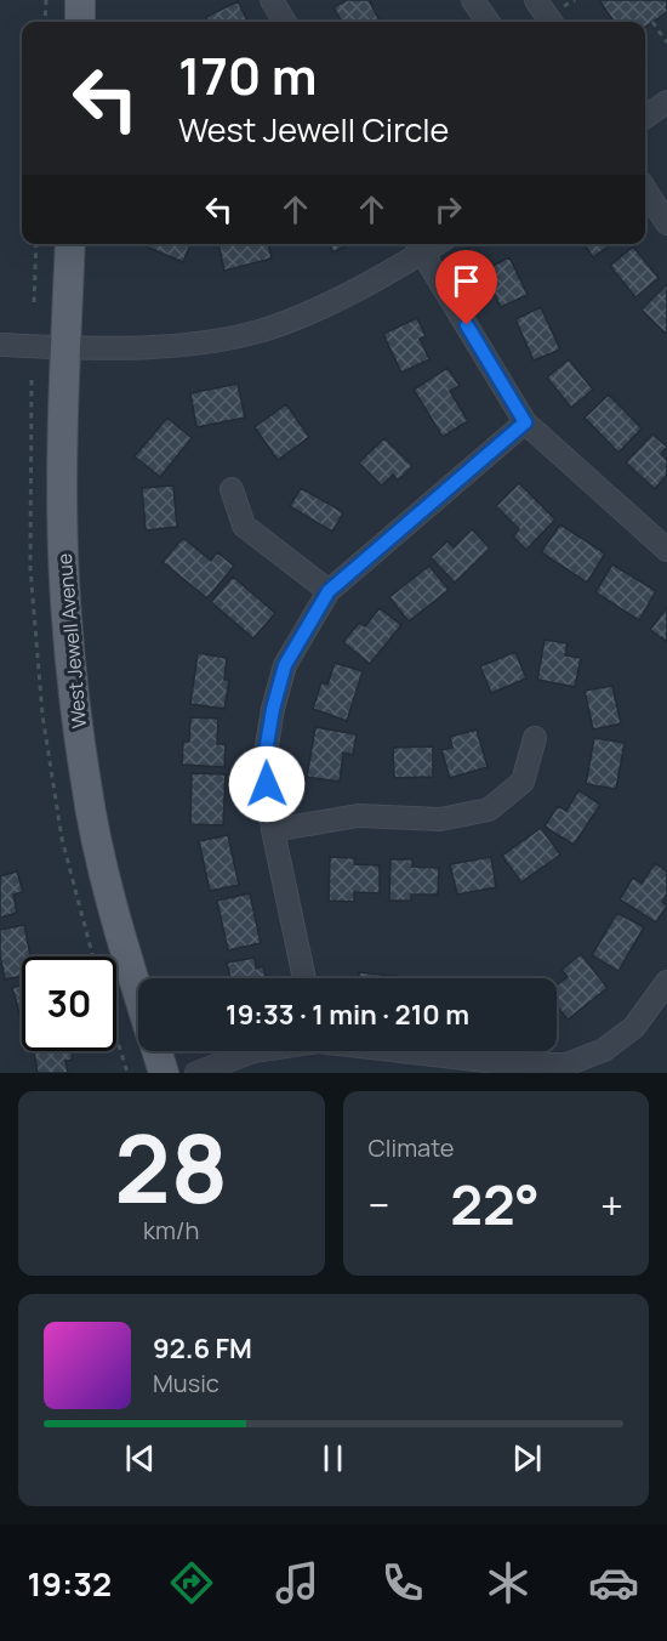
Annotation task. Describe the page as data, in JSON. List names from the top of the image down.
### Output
{
  "streets": {
    "main road": ["West Jewell Avenue"]
  },
  "page": {
    "turn": ["170 m", "West Jewell Circle"],
    "limit": "30",
    "trip": "19:33 · 1 min · 210 m",
    "tile": [
      ["28", "km/h"],
      "Climate"
    ],
    "heat": ["−", "22°", "+"],
    "song": ["92.6 FM", "Music"],
    "tabs": "19:32"
  }
}
